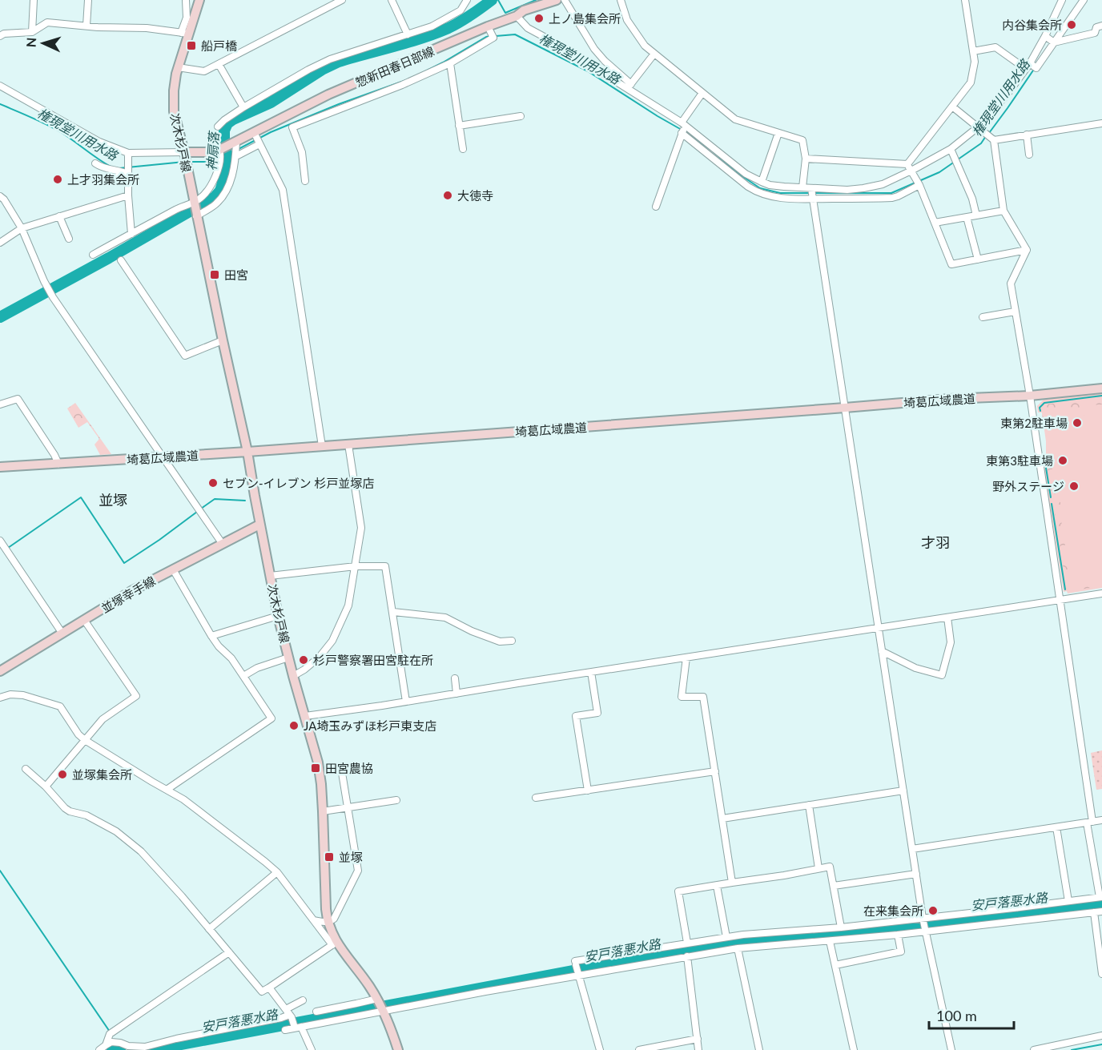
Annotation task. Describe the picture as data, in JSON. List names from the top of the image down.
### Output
{
  "streets": {
    "main road": [
      "惣新田春日部線",
      "次木杉戸線",
      "埼葛広域農道",
      "並塚幸手線"
    ]
  },
  "crossings": [
    ["次木杉戸線", "埼葛広域農道"],
    ["次木杉戸線", "並塚幸手線"]
  ],
  "districts": ["並塚", "才羽"],
  "water": ["権現堂川用水路", "神扇落", "安戸落悪水路"],
  "places": {
    "other": [
      "上ノ島集会所",
      "内谷集会所",
      "上才羽集会所",
      "大徳寺",
      "東第2駐車場",
      "東第3駐車場",
      "セブン-イレブン 杉戸並塚店",
      "野外ステージ",
      "杉戸警察署田宮駐在所",
      "JA埼玉みずほ杉戸東支店",
      "並塚集会所",
      "在来集会所"
    ],
    "transit": [
      "船戸橋",
      "田宮",
      "田宮農協",
      "並塚"
    ]
  },
  "scale_bar": "100 m",
  "north": "left"
}
